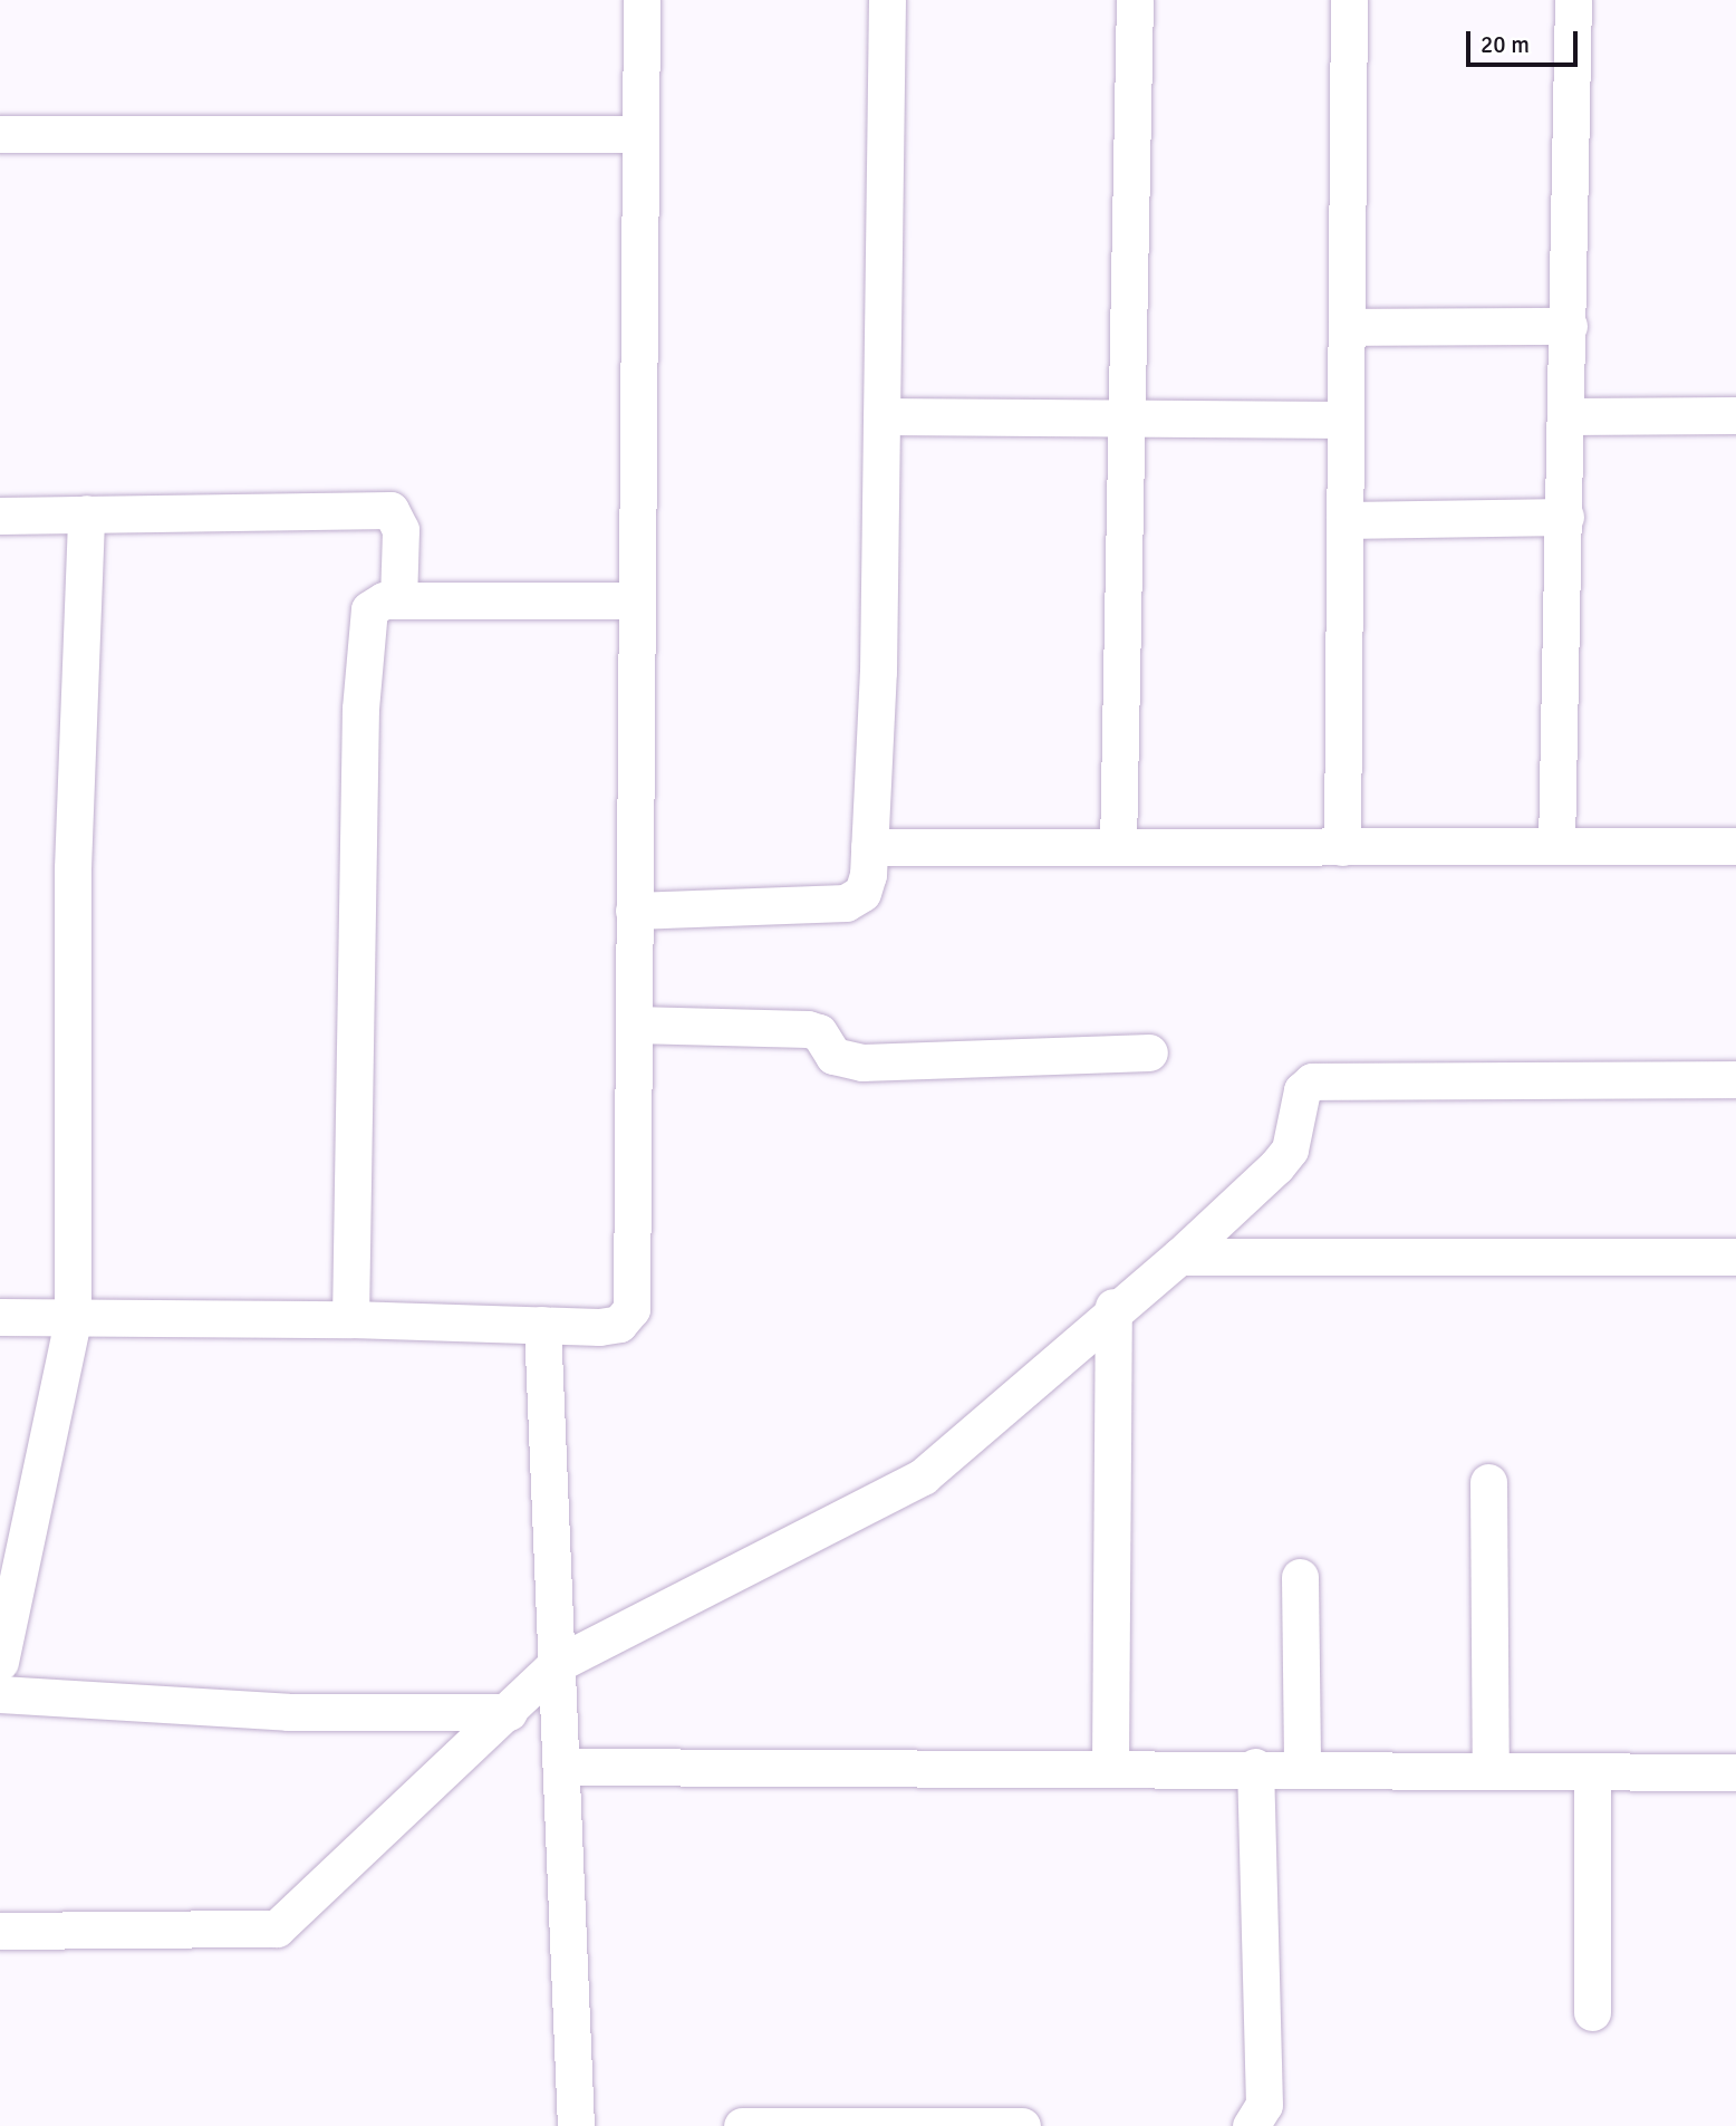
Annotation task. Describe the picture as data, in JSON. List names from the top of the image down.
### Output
{
  "scale_bar": "20 m"
}
